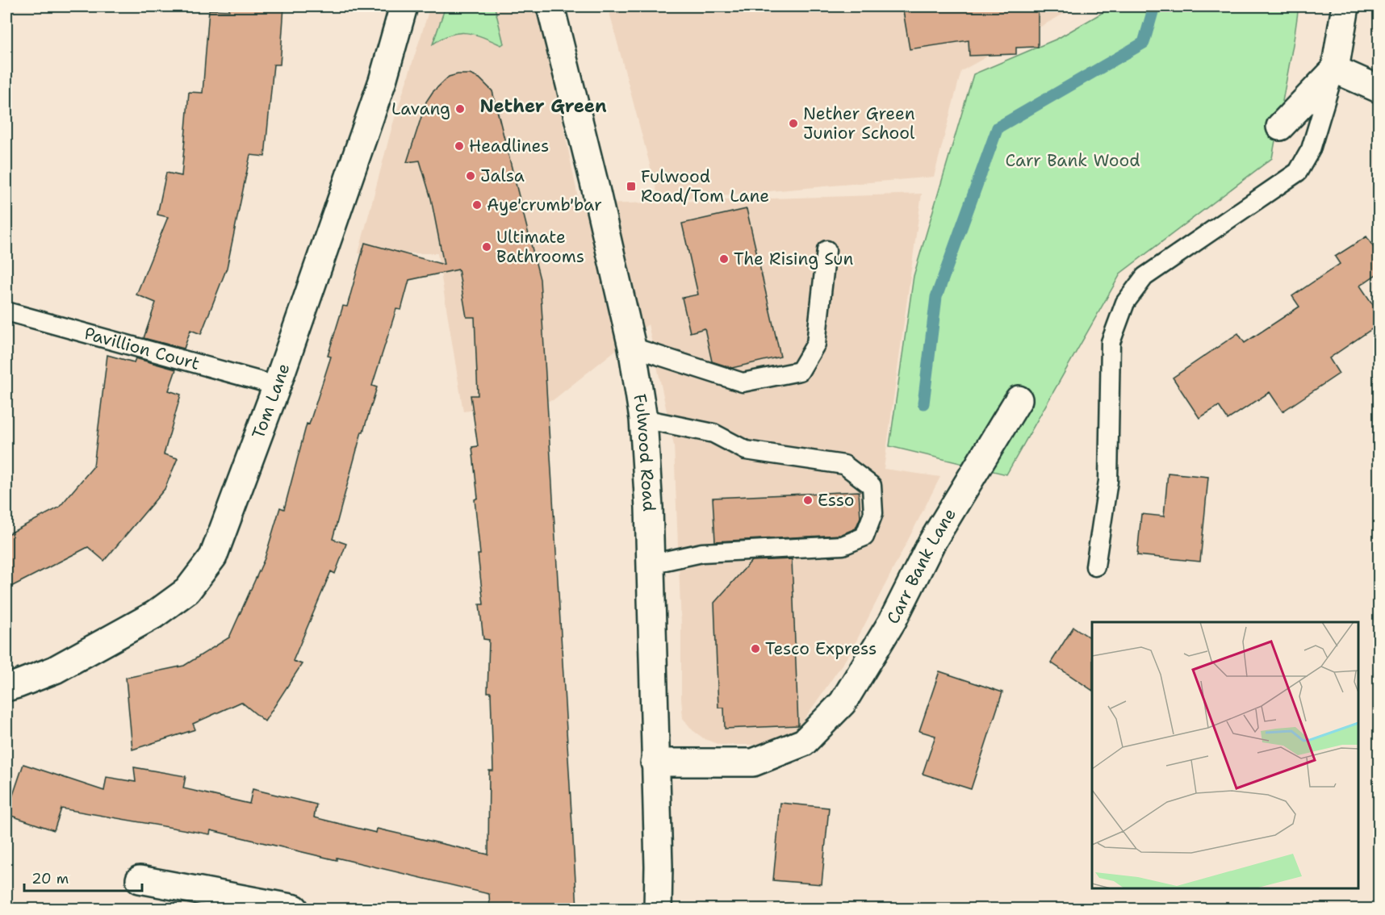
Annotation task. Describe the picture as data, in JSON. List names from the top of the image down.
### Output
{
  "streets": {
    "street": ["Tom Lane", "Fulwood Road", "Carr Bank Lane"],
    "lane": ["Pavillion Court"]
  },
  "crossings": [
    ["Pavillion Court", "Tom Lane"],
    ["Fulwood Road", "Carr Bank Lane"]
  ],
  "districts": ["Nether Green"],
  "parks": ["Carr Bank Wood"],
  "places": {
    "other": [
      "Lavang",
      "Nether Green Junior School",
      "Headlines",
      "Jalsa",
      "Aye'crumb'bar",
      "Ultimate Bathrooms",
      "The Rising Sun",
      "Esso",
      "Tesco Express"
    ],
    "transit": ["Fulwood Road/Tom Lane"]
  },
  "scale_bar": "20 m"
}
